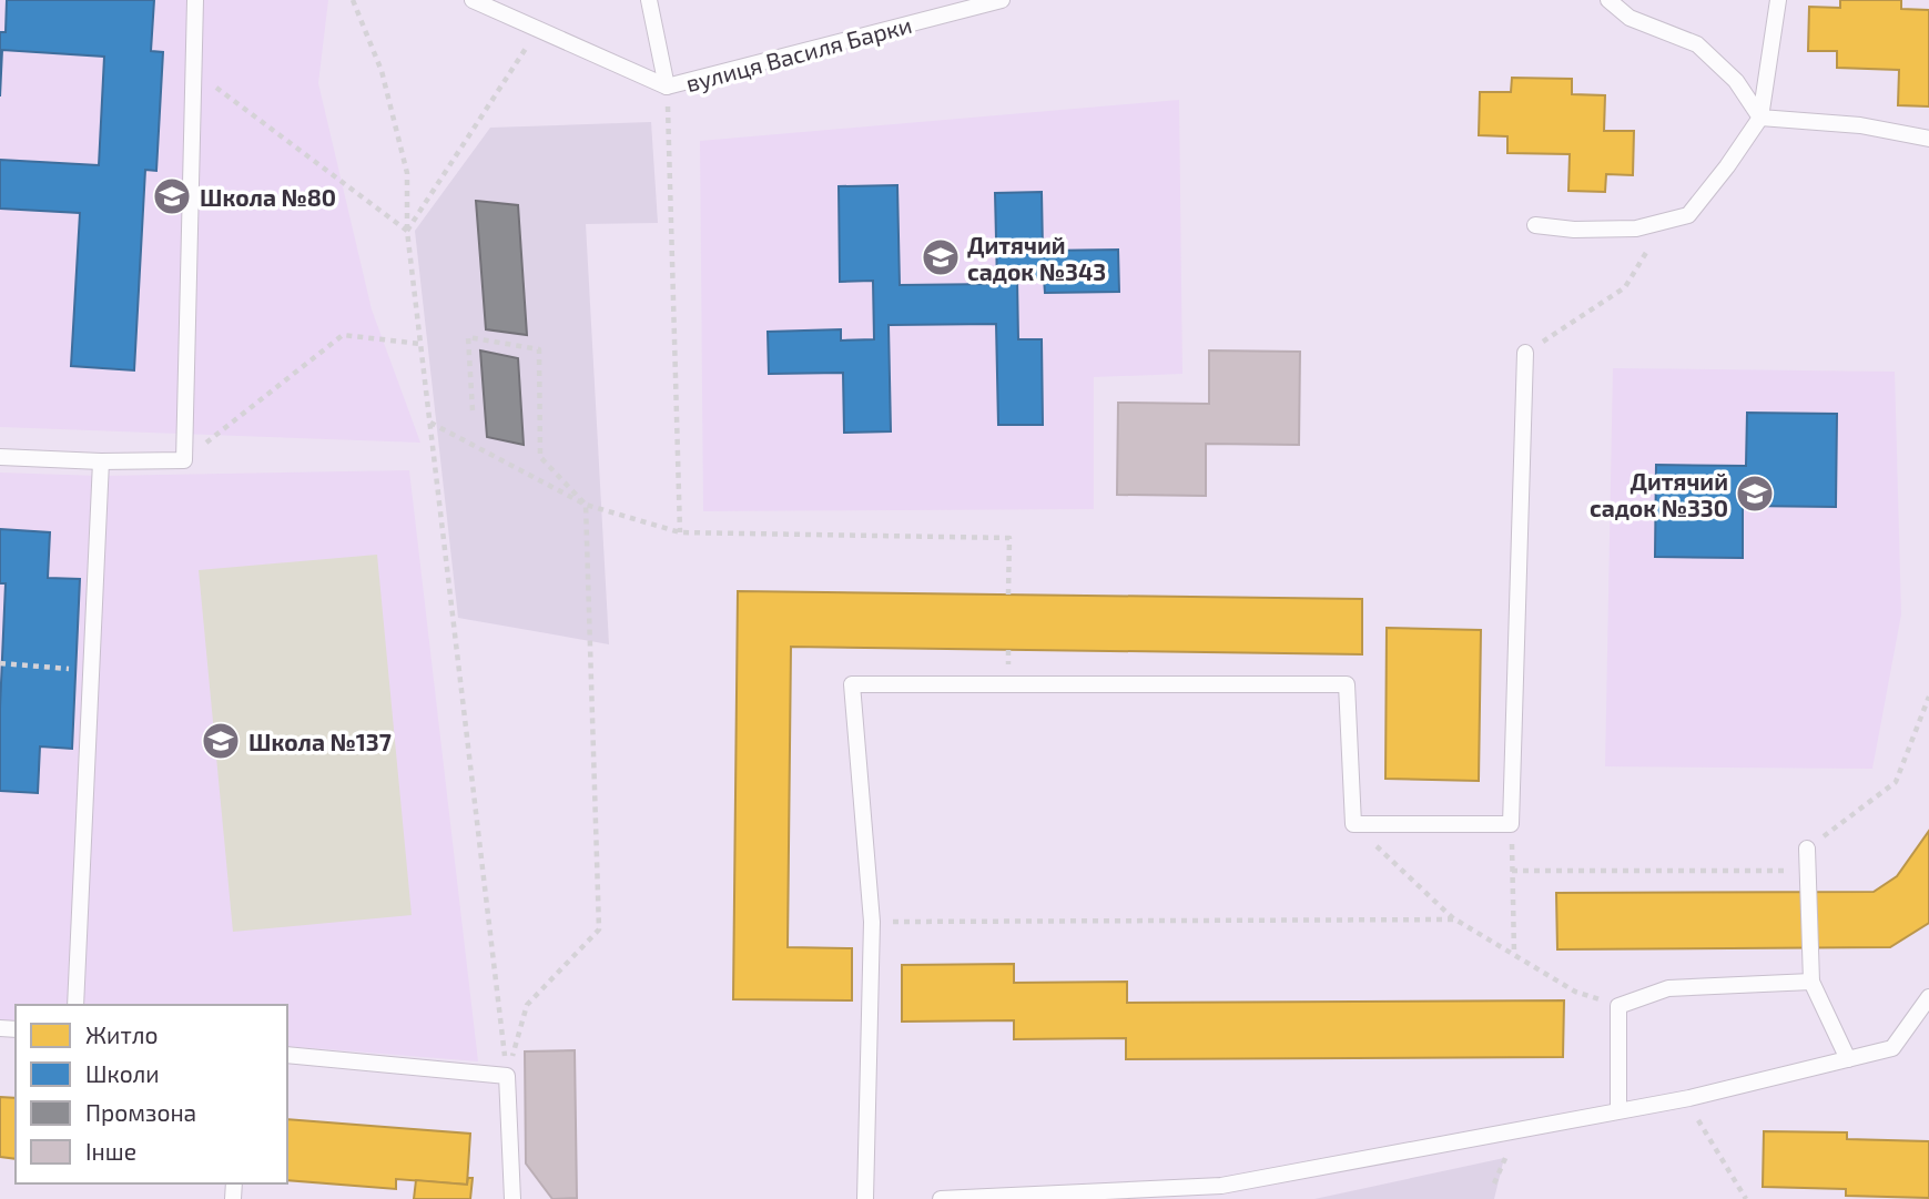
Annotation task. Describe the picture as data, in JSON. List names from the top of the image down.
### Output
{
  "streets": {
    "lane": ["вулиця Василя Барки"]
  },
  "places": {
    "school or university": [
      "Школа №80",
      "Дитячий садок №343",
      "Дитячий садок №330",
      "Школа №137"
    ]
  },
  "legend": [
    "Житло",
    "Школи",
    "Промзона",
    "Інше"
  ]
}
